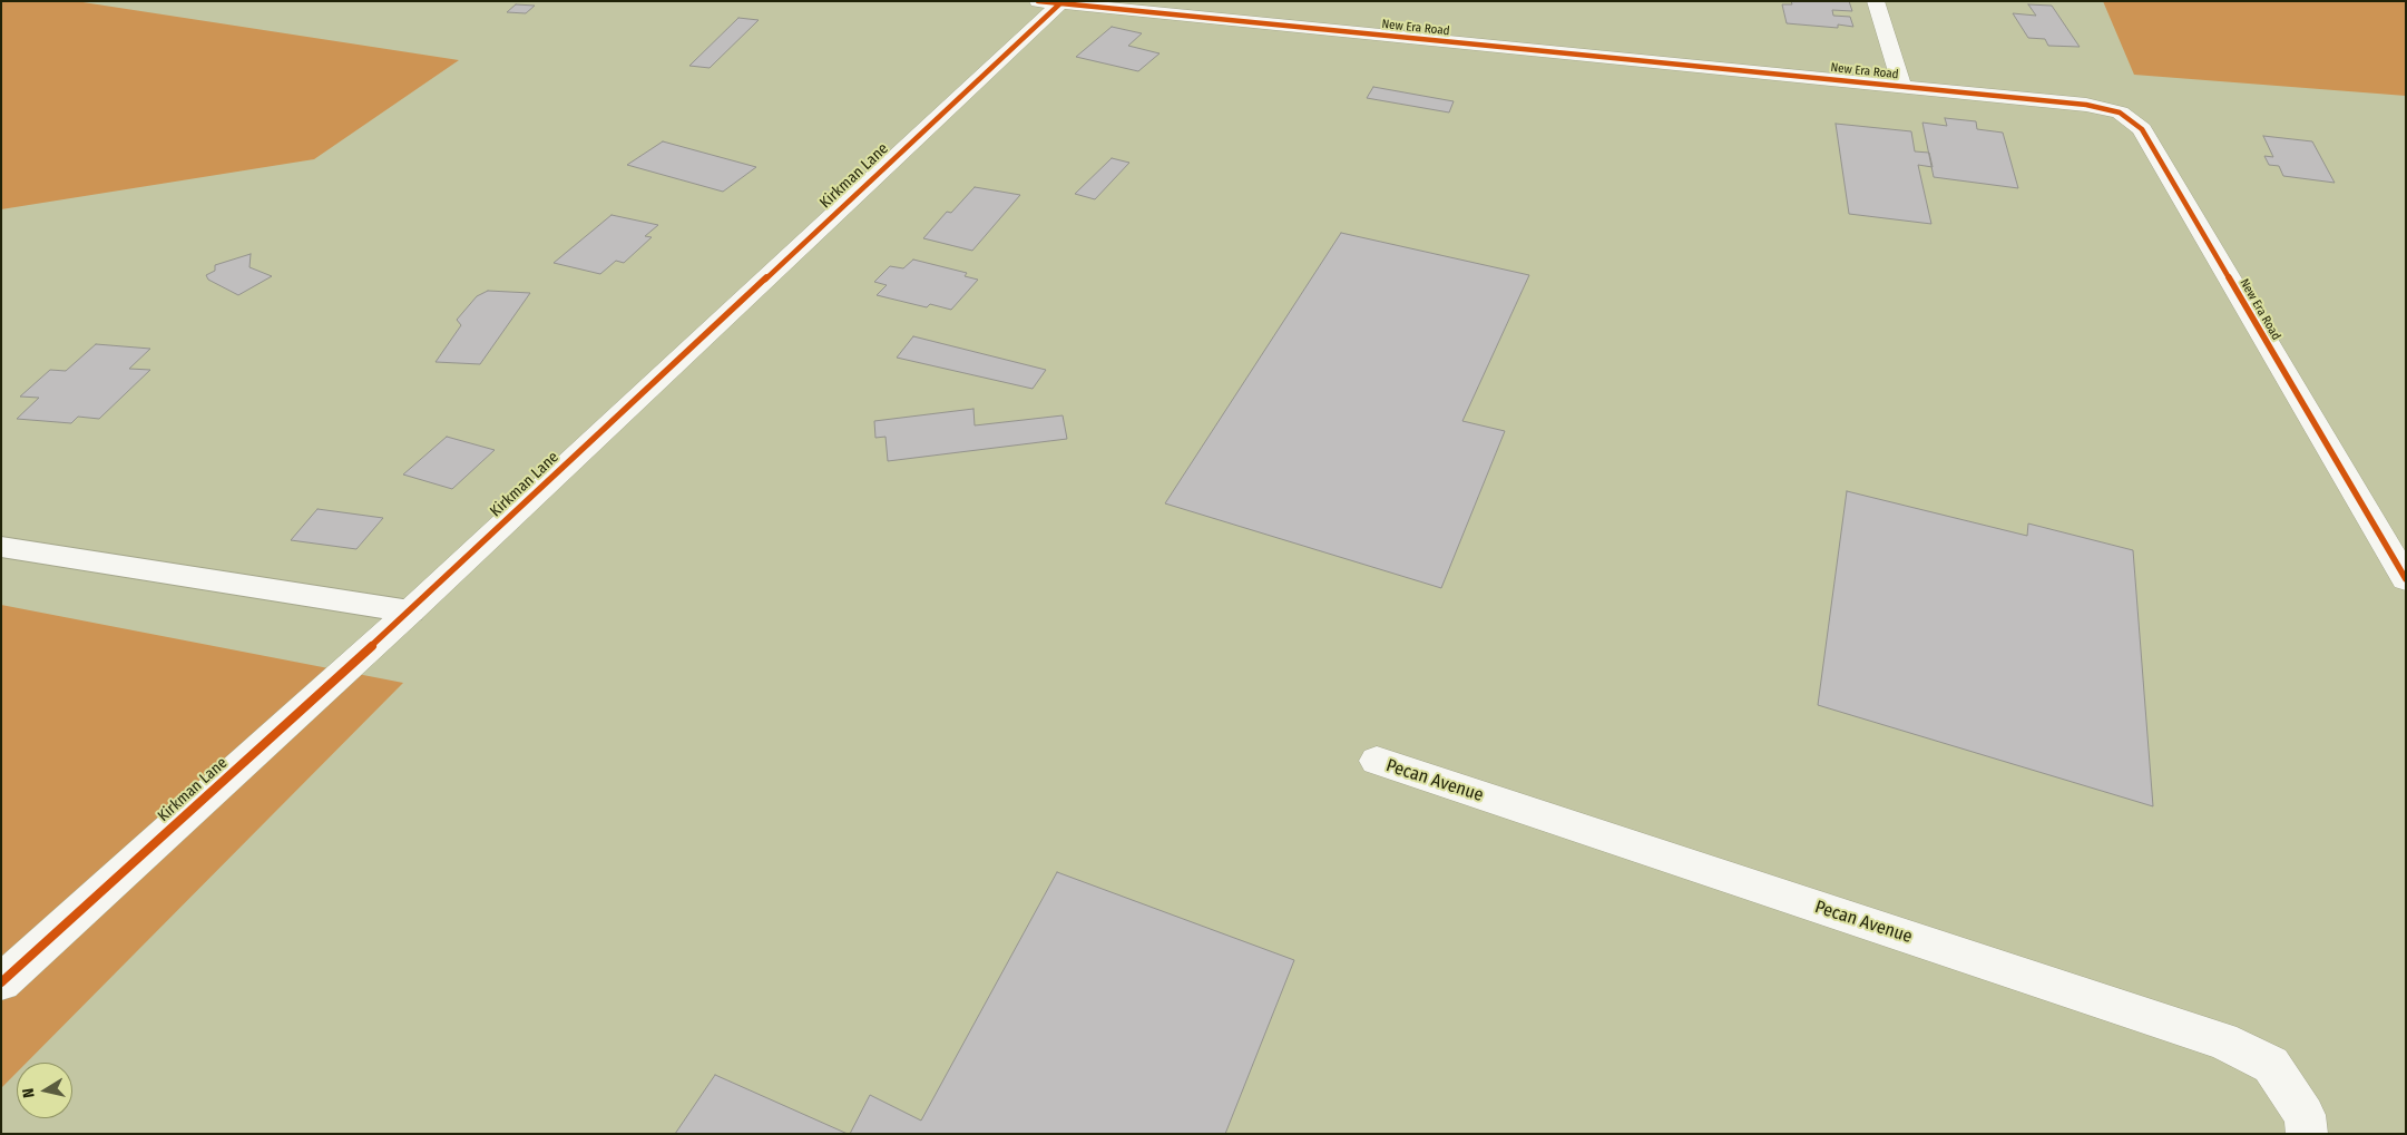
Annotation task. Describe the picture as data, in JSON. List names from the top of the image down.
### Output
{
  "streets": {
    "street": ["New Era Road", "Kirkman Lane", "Pecan Avenue"]
  },
  "crossings": [
    ["New Era Road", "Kirkman Lane"]
  ],
  "north": "left"
}
